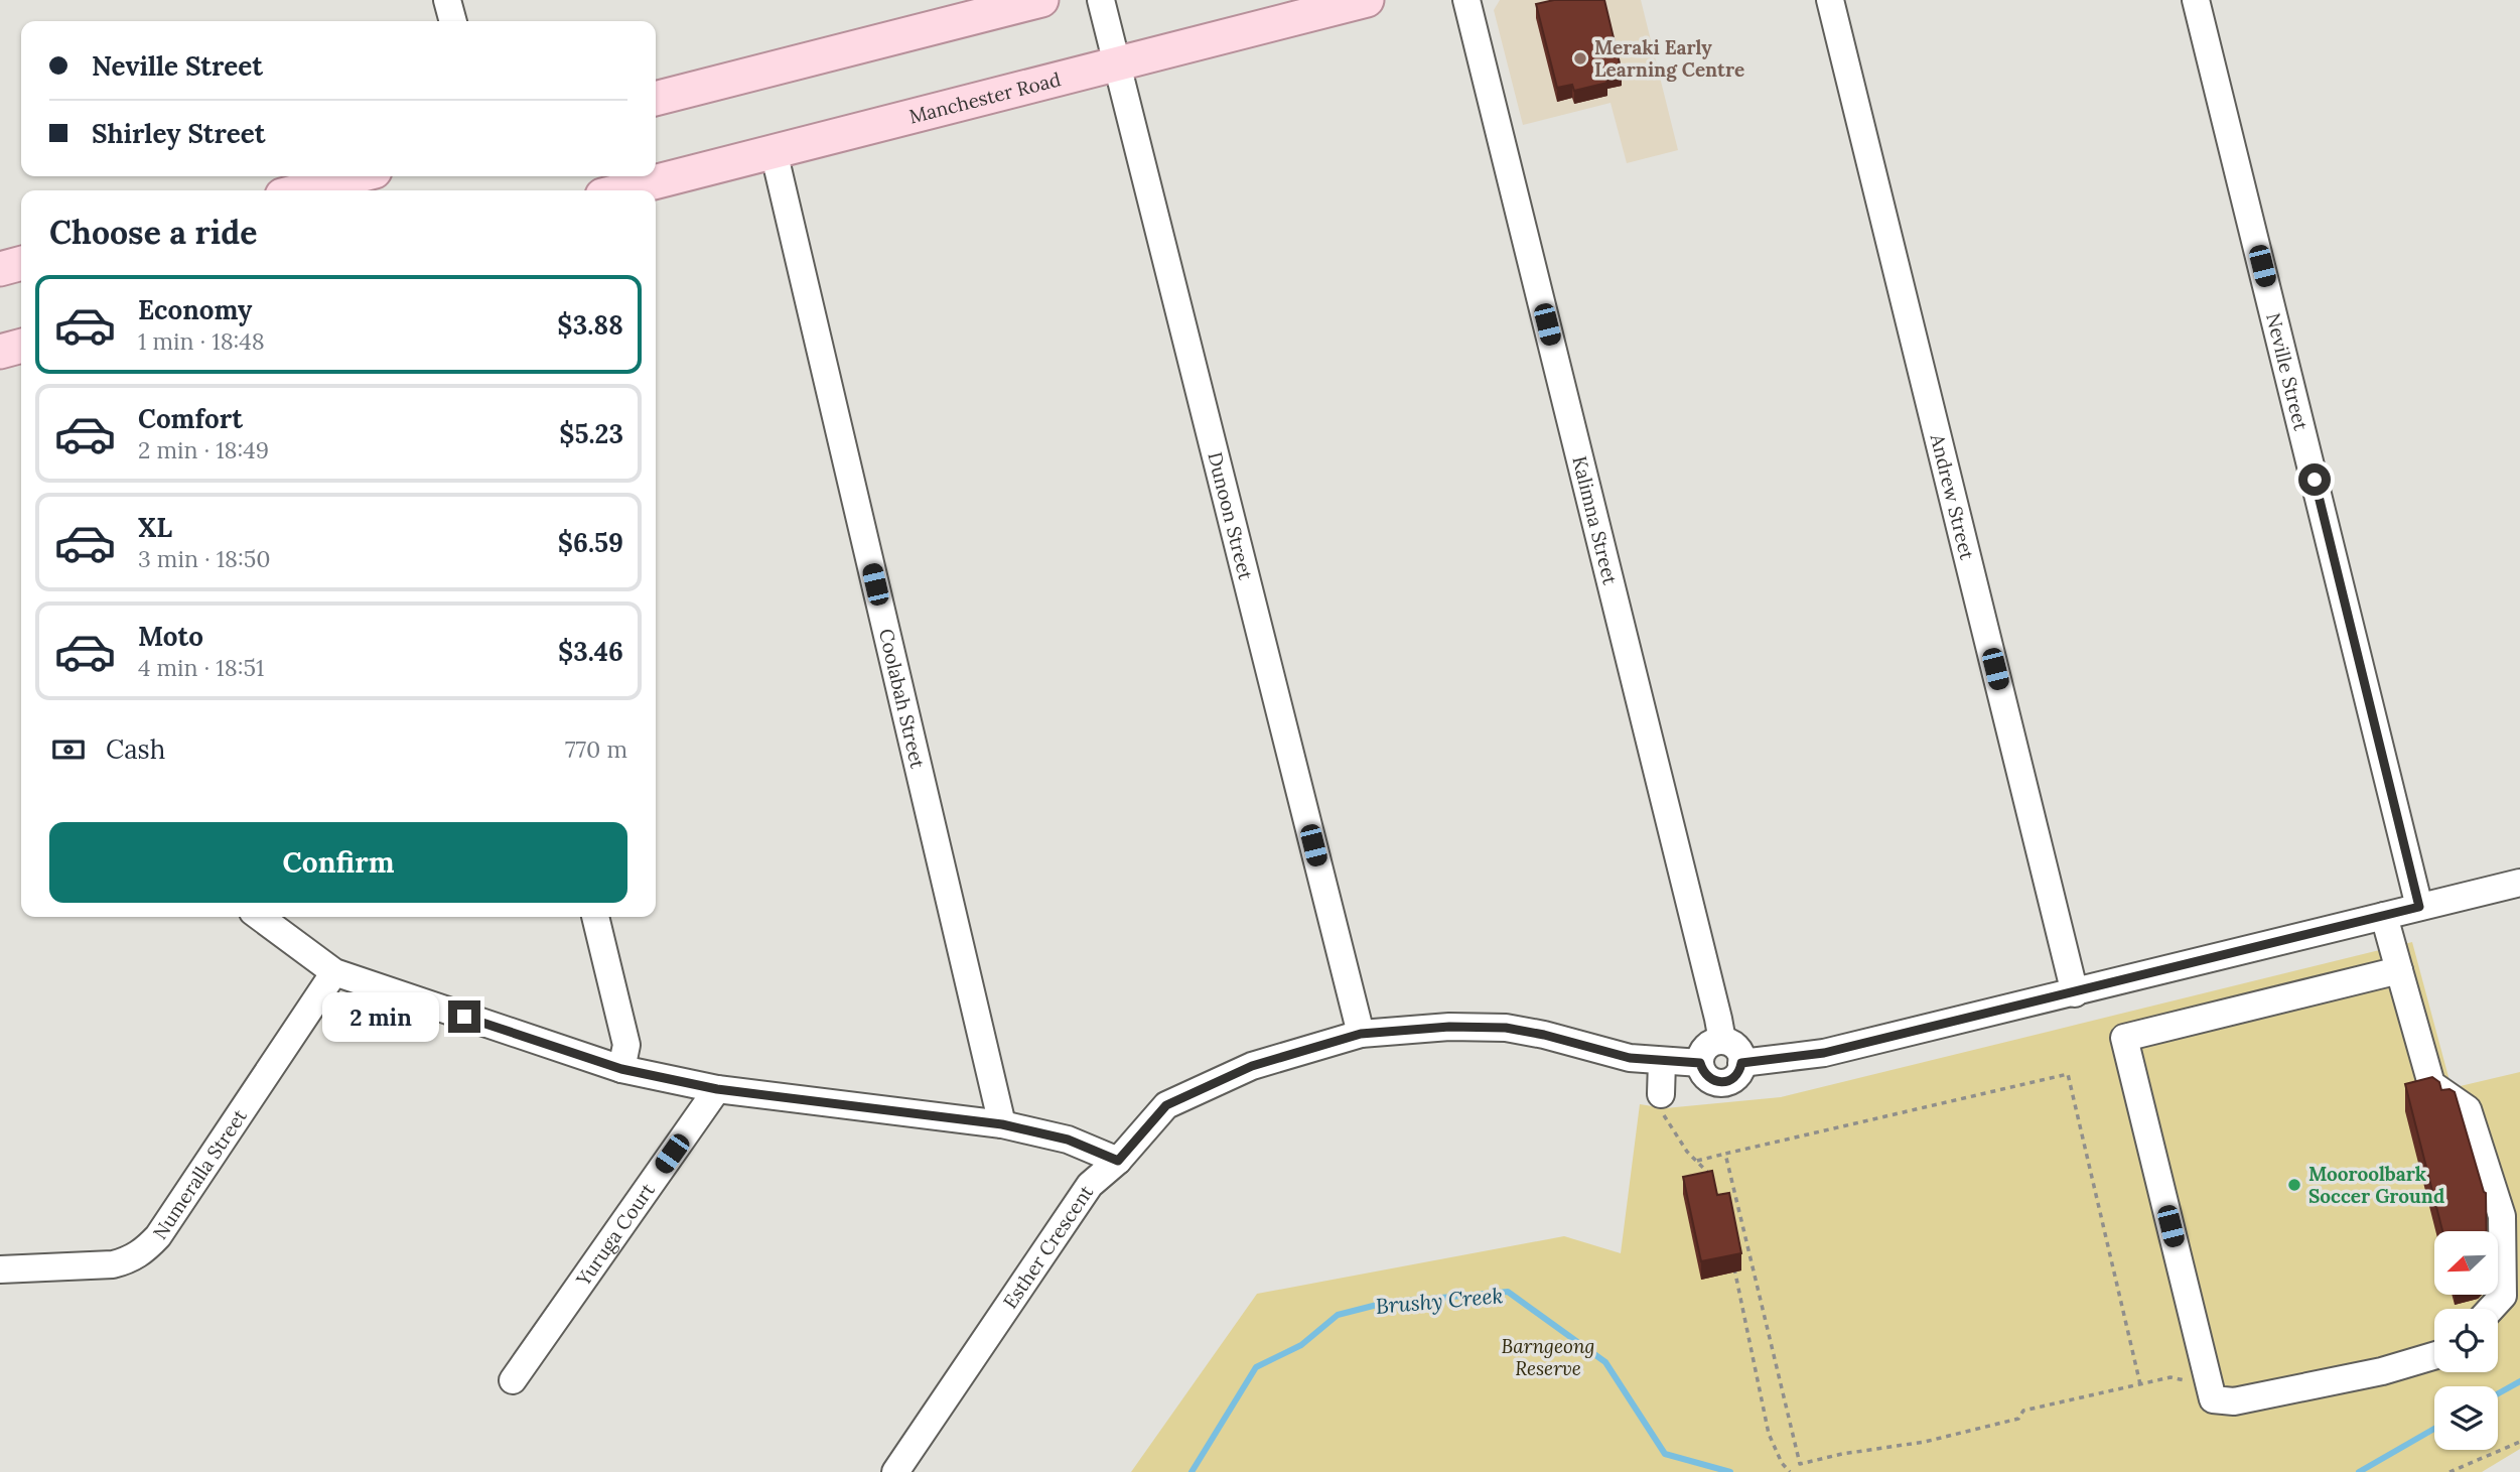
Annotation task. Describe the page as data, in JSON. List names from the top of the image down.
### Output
{
  "streets": {
    "main road": ["Manchester Road"],
    "street": [
      "Neville Street",
      "Andrew Street",
      "Dunoon Street",
      "Kalimna Street",
      "Coolabah Street",
      "Numeralla Street",
      "Yuruga Court",
      "Esther Crescent"
    ]
  },
  "crossings": [
    ["Manchester Road", "Dunoon Street"],
    ["Manchester Road", "Coolabah Street"],
    ["Dunoon Street", "Esther Crescent"],
    ["Kalimna Street", "Esther Crescent"]
  ],
  "water": ["Brushy Creek"],
  "parks": ["Barngeong Reserve"],
  "places": ["Meraki Early Learning Centre", "Mooroolbark Soccer Ground"],
  "north": "bottom left",
  "page": {
    "banner": ["Neville Street", "Shirley Street"],
    "heading": "Choose a ride",
    "list": [
      {
        "name": "Economy",
        "note": "1 min · 18:48",
        "value": "$3.88"
      },
      {
        "name": "Comfort",
        "note": "2 min · 18:49",
        "value": "$5.23"
      },
      {
        "name": "XL",
        "note": "3 min · 18:50",
        "value": "$6.59"
      },
      {
        "name": "Moto",
        "note": "4 min · 18:51",
        "value": "$3.46"
      }
    ],
    "pay": ["Cash", "770 m"],
    "buttons": "Confirm",
    "bubble": "2 min"
  }
}
